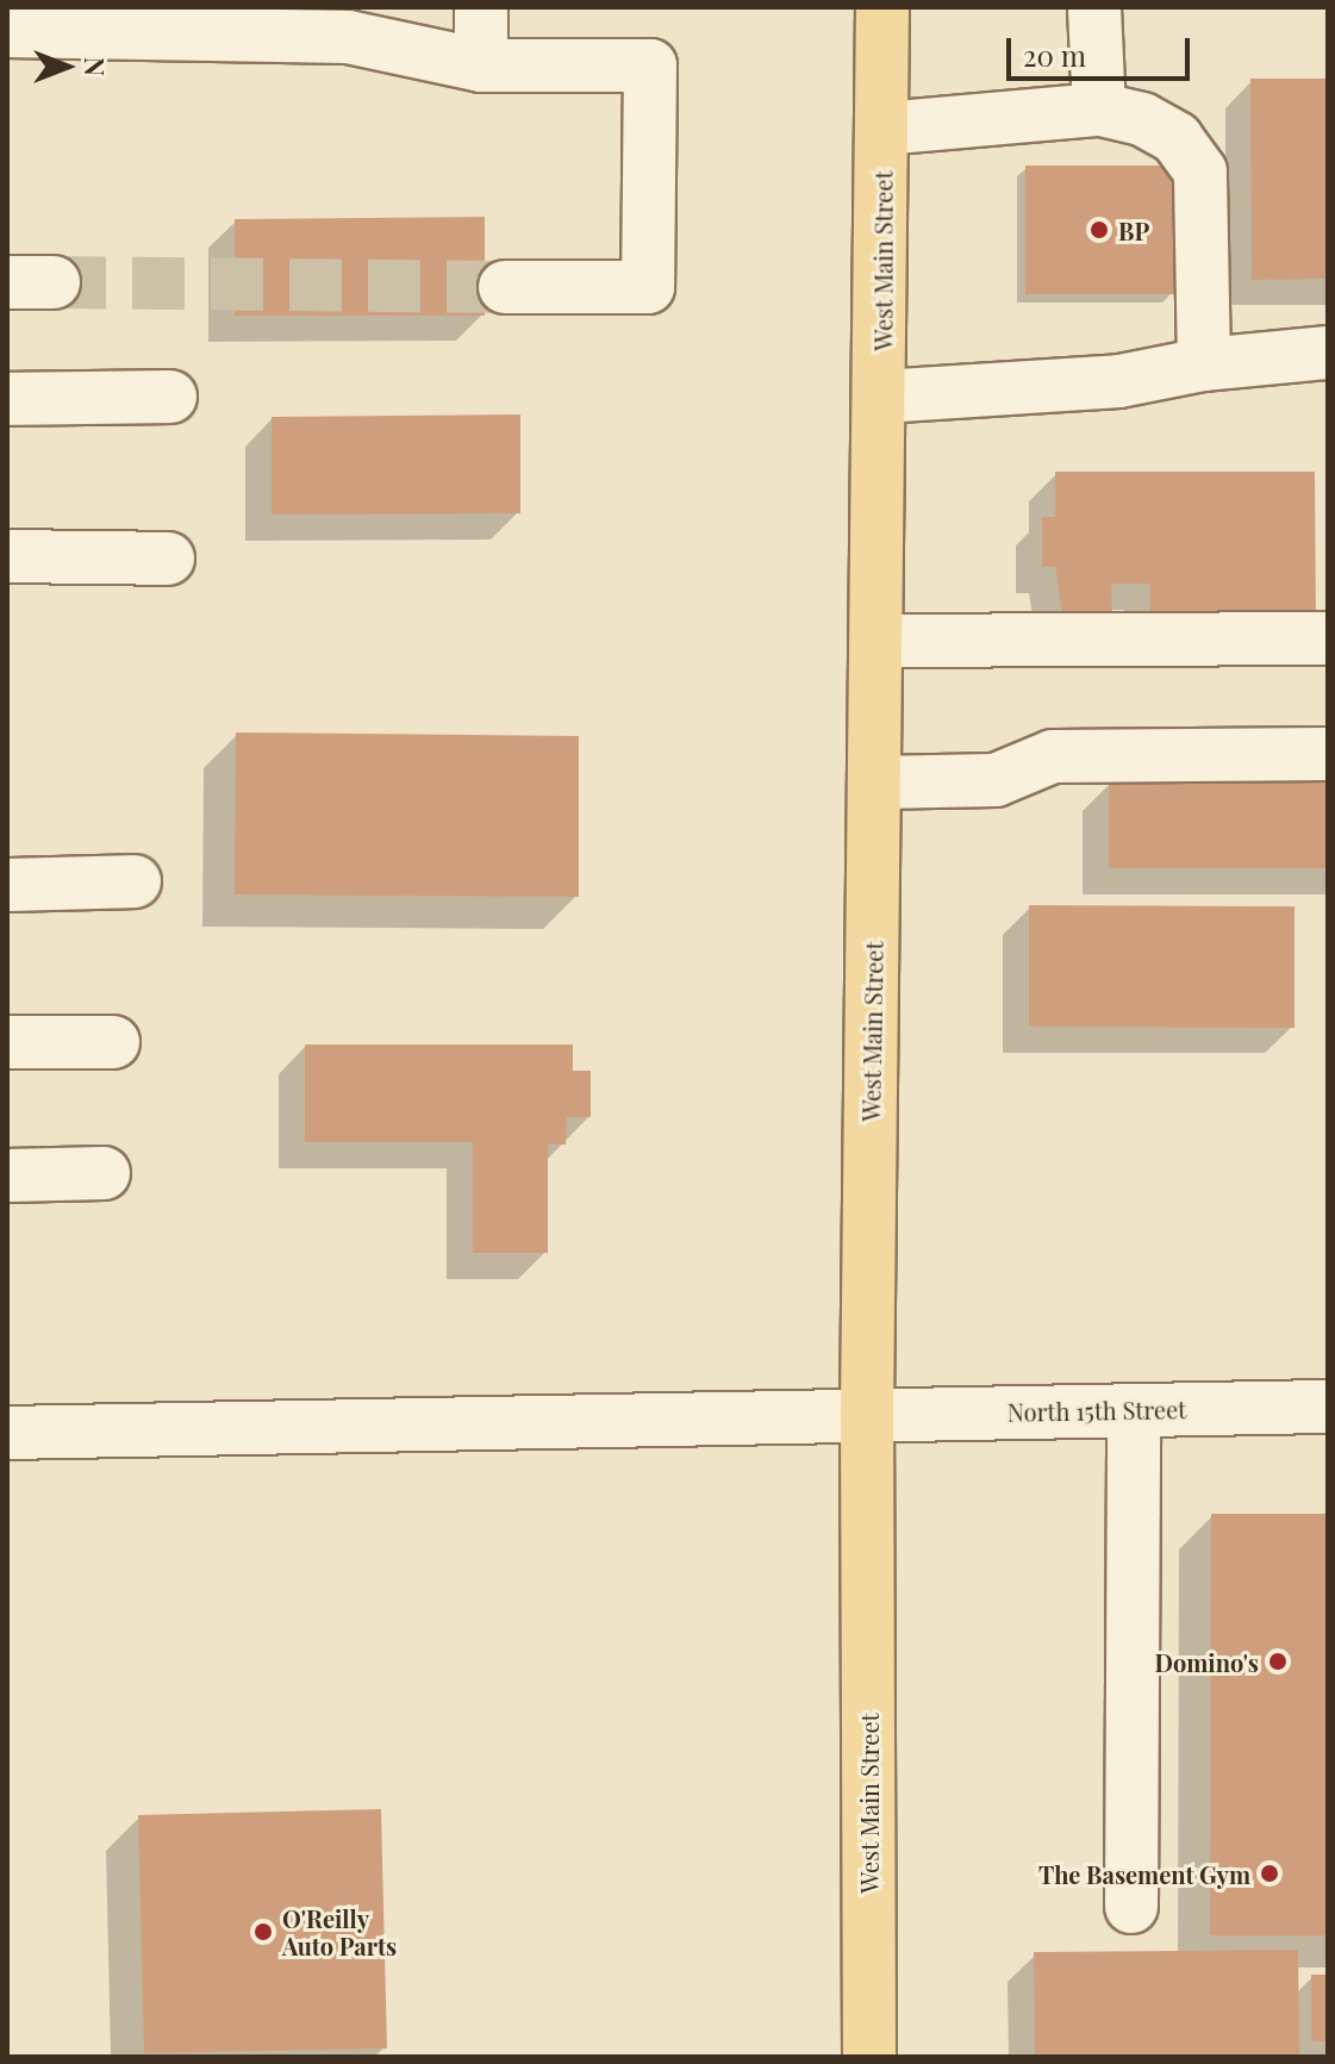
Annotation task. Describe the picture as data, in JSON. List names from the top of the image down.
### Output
{
  "streets": {
    "main road": ["West Main Street"],
    "street": ["North 15th Street"]
  },
  "crossings": [
    ["West Main Street", "North 15th Street"]
  ],
  "places": [
    "BP",
    "Domino's",
    "The Basement Gym",
    "O'Reilly Auto Parts"
  ],
  "scale_bar": "20 m",
  "north": "right"
}
